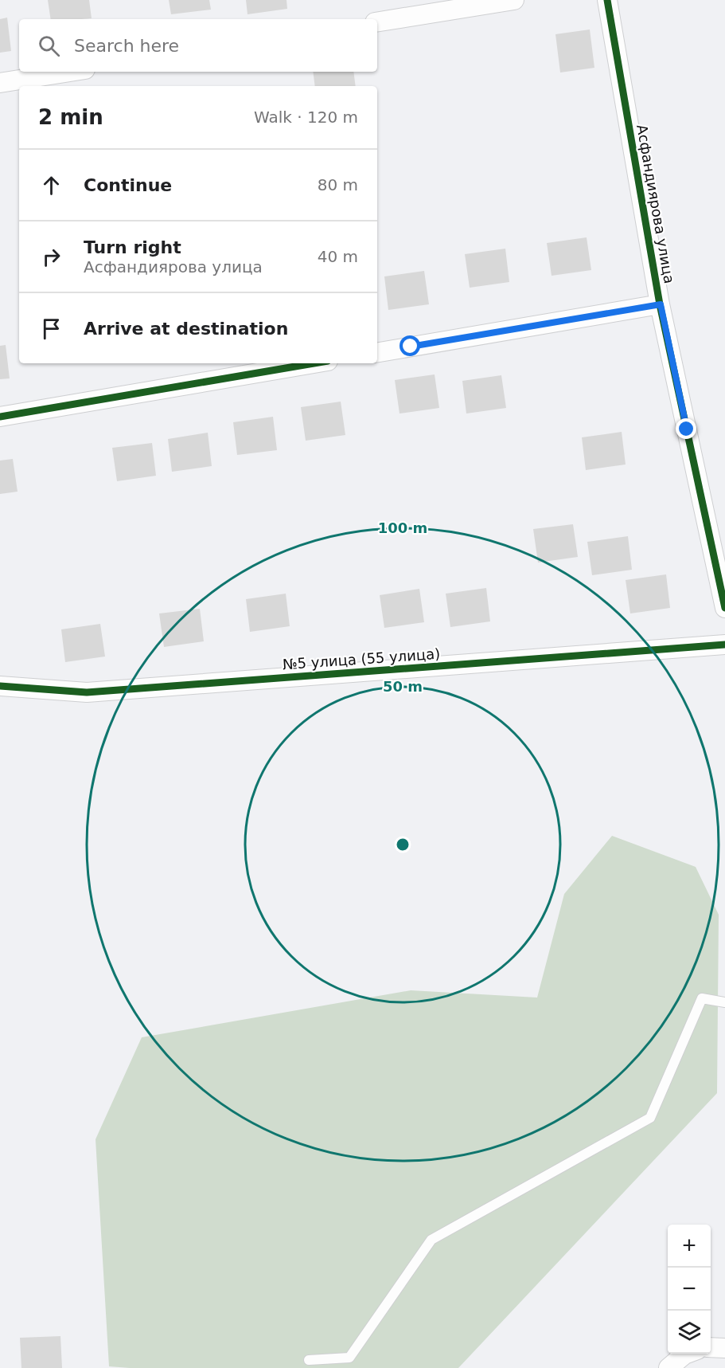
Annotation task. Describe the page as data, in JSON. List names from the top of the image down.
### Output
{
  "streets": {
    "street": ["Асфандиярова улица", "№5 улица (55 улица)"]
  },
  "page": {
    "search": "Search here",
    "heading": ["2 min", "Walk · 120 m"],
    "list": [
      ["Continue", "80 m"],
      ["Turn right", "Асфандиярова улица", "40 m"],
      "Arrive at destination"
    ],
    "map_buttons": ["+", "−"]
  },
  "rings": ["100 m", "50 m"]
}
